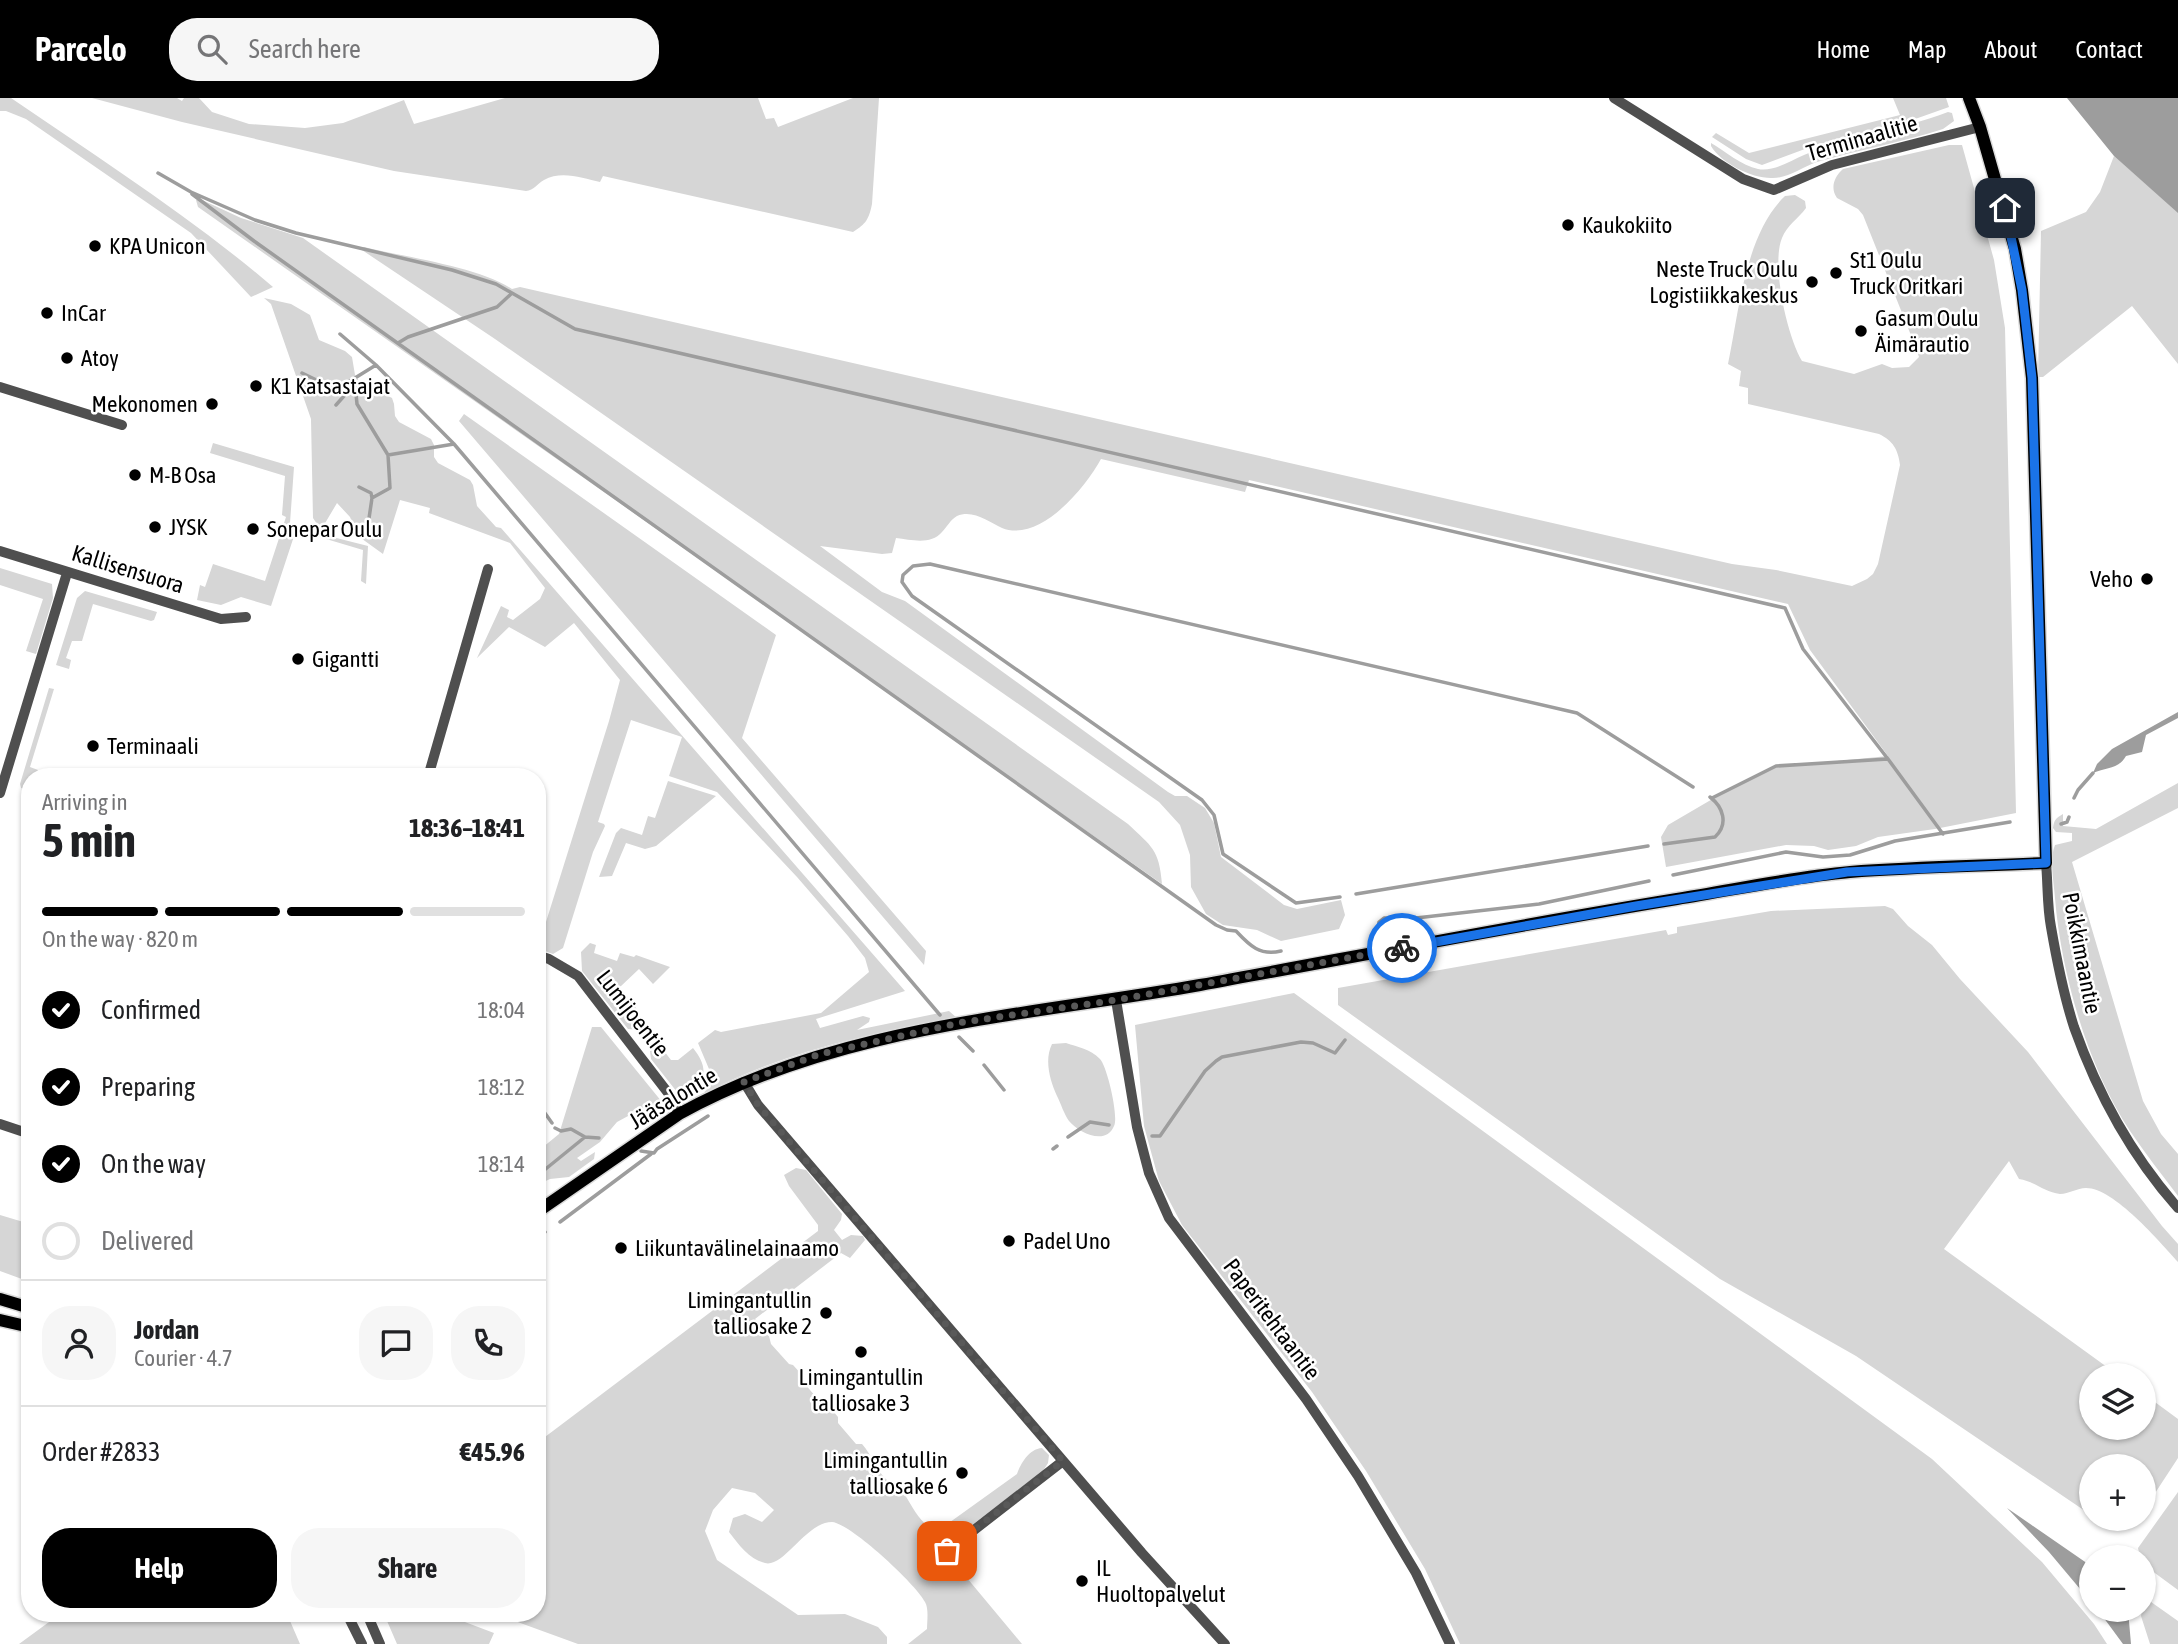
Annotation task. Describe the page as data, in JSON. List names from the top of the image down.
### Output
{
  "streets": {
    "main road": ["Poikkimaantie", "Jääsalontie"],
    "street": [
      "Terminaalitie",
      "Kallisensuora",
      "Lumijoentie",
      "Paperitehtaantie"
    ]
  },
  "crossings": [
    ["Terminaalitie", "Poikkimaantie"],
    ["Poikkimaantie", "Jääsalontie"],
    ["Lumijoentie", "Jääsalontie"],
    ["Jääsalontie", "Paperitehtaantie"]
  ],
  "places": [
    "Kaukokiito",
    "KPA Unicon",
    "St1 Oulu Truck Oritkari",
    "Neste Truck Oulu Logistiikkakeskus",
    "InCar",
    "Gasum Oulu Äimärautio",
    "Atoy",
    "K1 Katsastajat",
    "Mekonomen",
    "M-B Osa",
    "JYSK",
    "Sonepar Oulu",
    "Veho",
    "Gigantti",
    "Terminaali",
    "Padel Uno",
    "Liikuntavälinelainaamo",
    "Limingantullin talliosake 2",
    "Limingantullin talliosake 3",
    "Limingantullin talliosake 6",
    "IL Huoltopalvelut"
  ],
  "page": {
    "header": "Parcelo",
    "search": "Search here",
    "nav": [
      "Home",
      "Map",
      "About",
      "Contact"
    ],
    "heading": ["5 min", "Arriving in", "18:36–18:41"],
    "panel": [
      "Jordan",
      "Courier · 4.7",
      "Order #2833",
      "€45.96"
    ],
    "bar": "On the way · 820 m",
    "list": [
      ["Confirmed", "18:04"],
      ["Preparing", "18:12"],
      ["On the way", "18:14"],
      "Delivered"
    ],
    "map_buttons": ["+", "−"],
    "buttons": ["Help", "Share"]
  }
}
